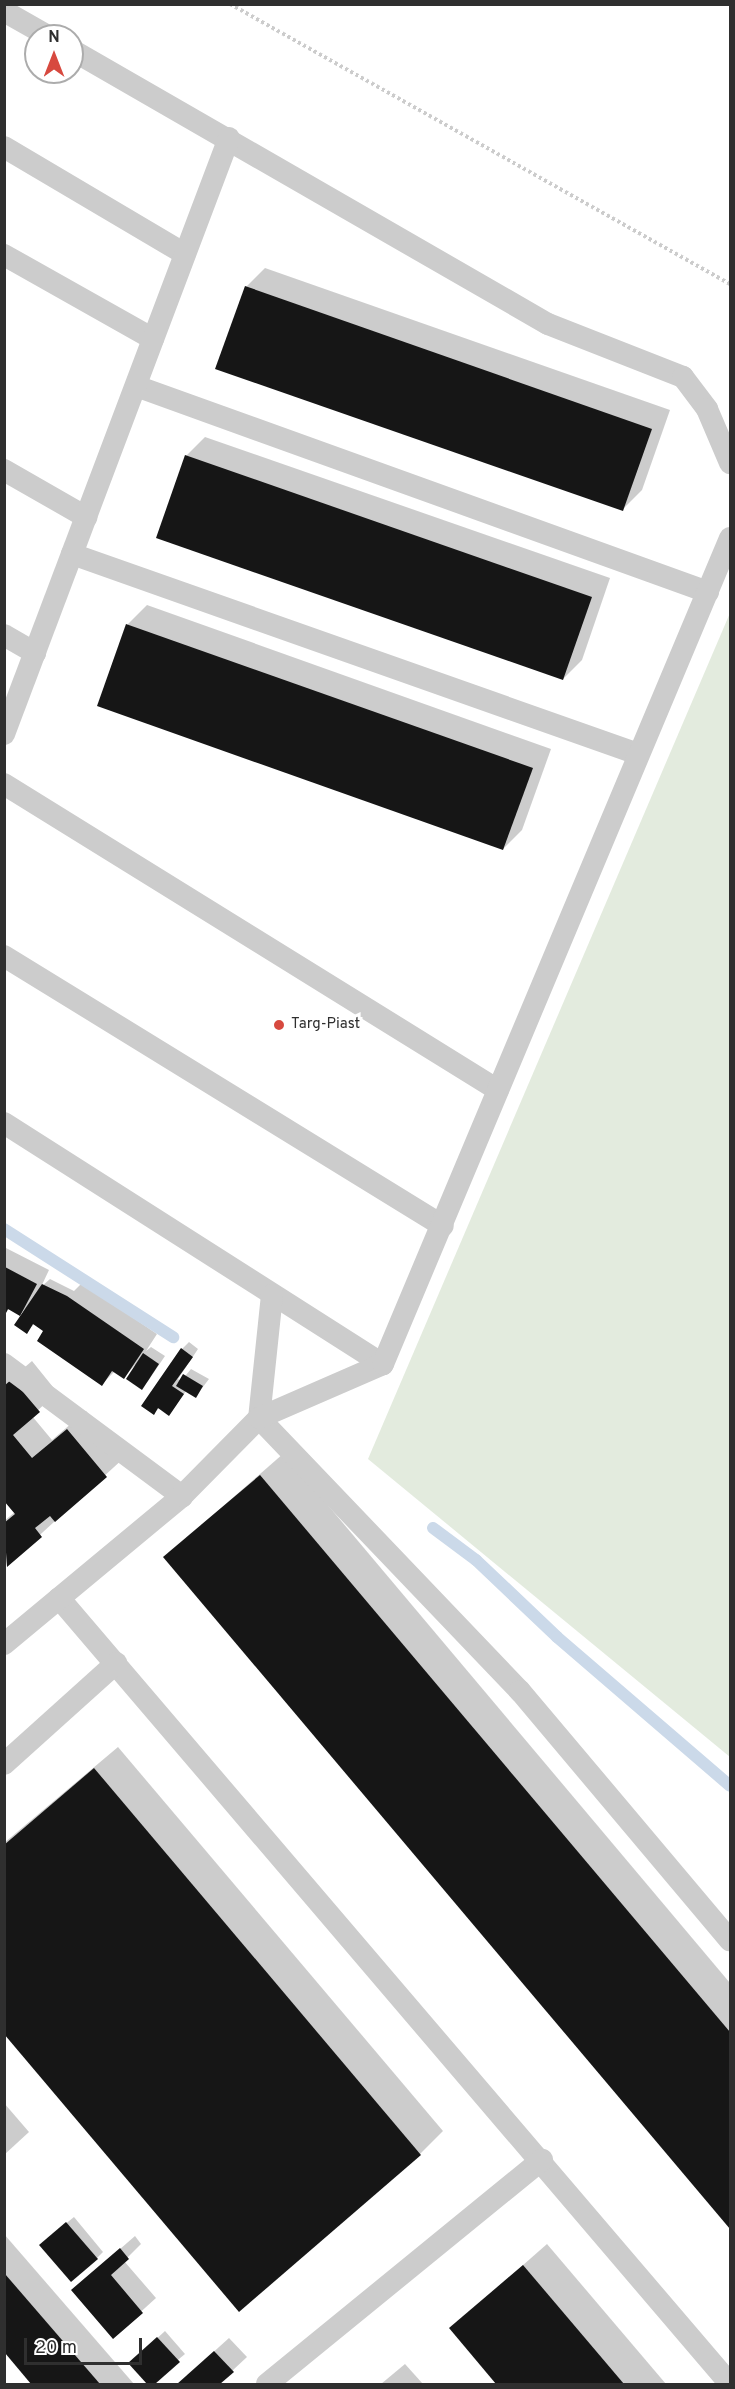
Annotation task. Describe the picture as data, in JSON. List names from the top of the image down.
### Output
{
  "places": ["Targ-Piast"],
  "scale_bar": "20 m",
  "north": "top"
}
